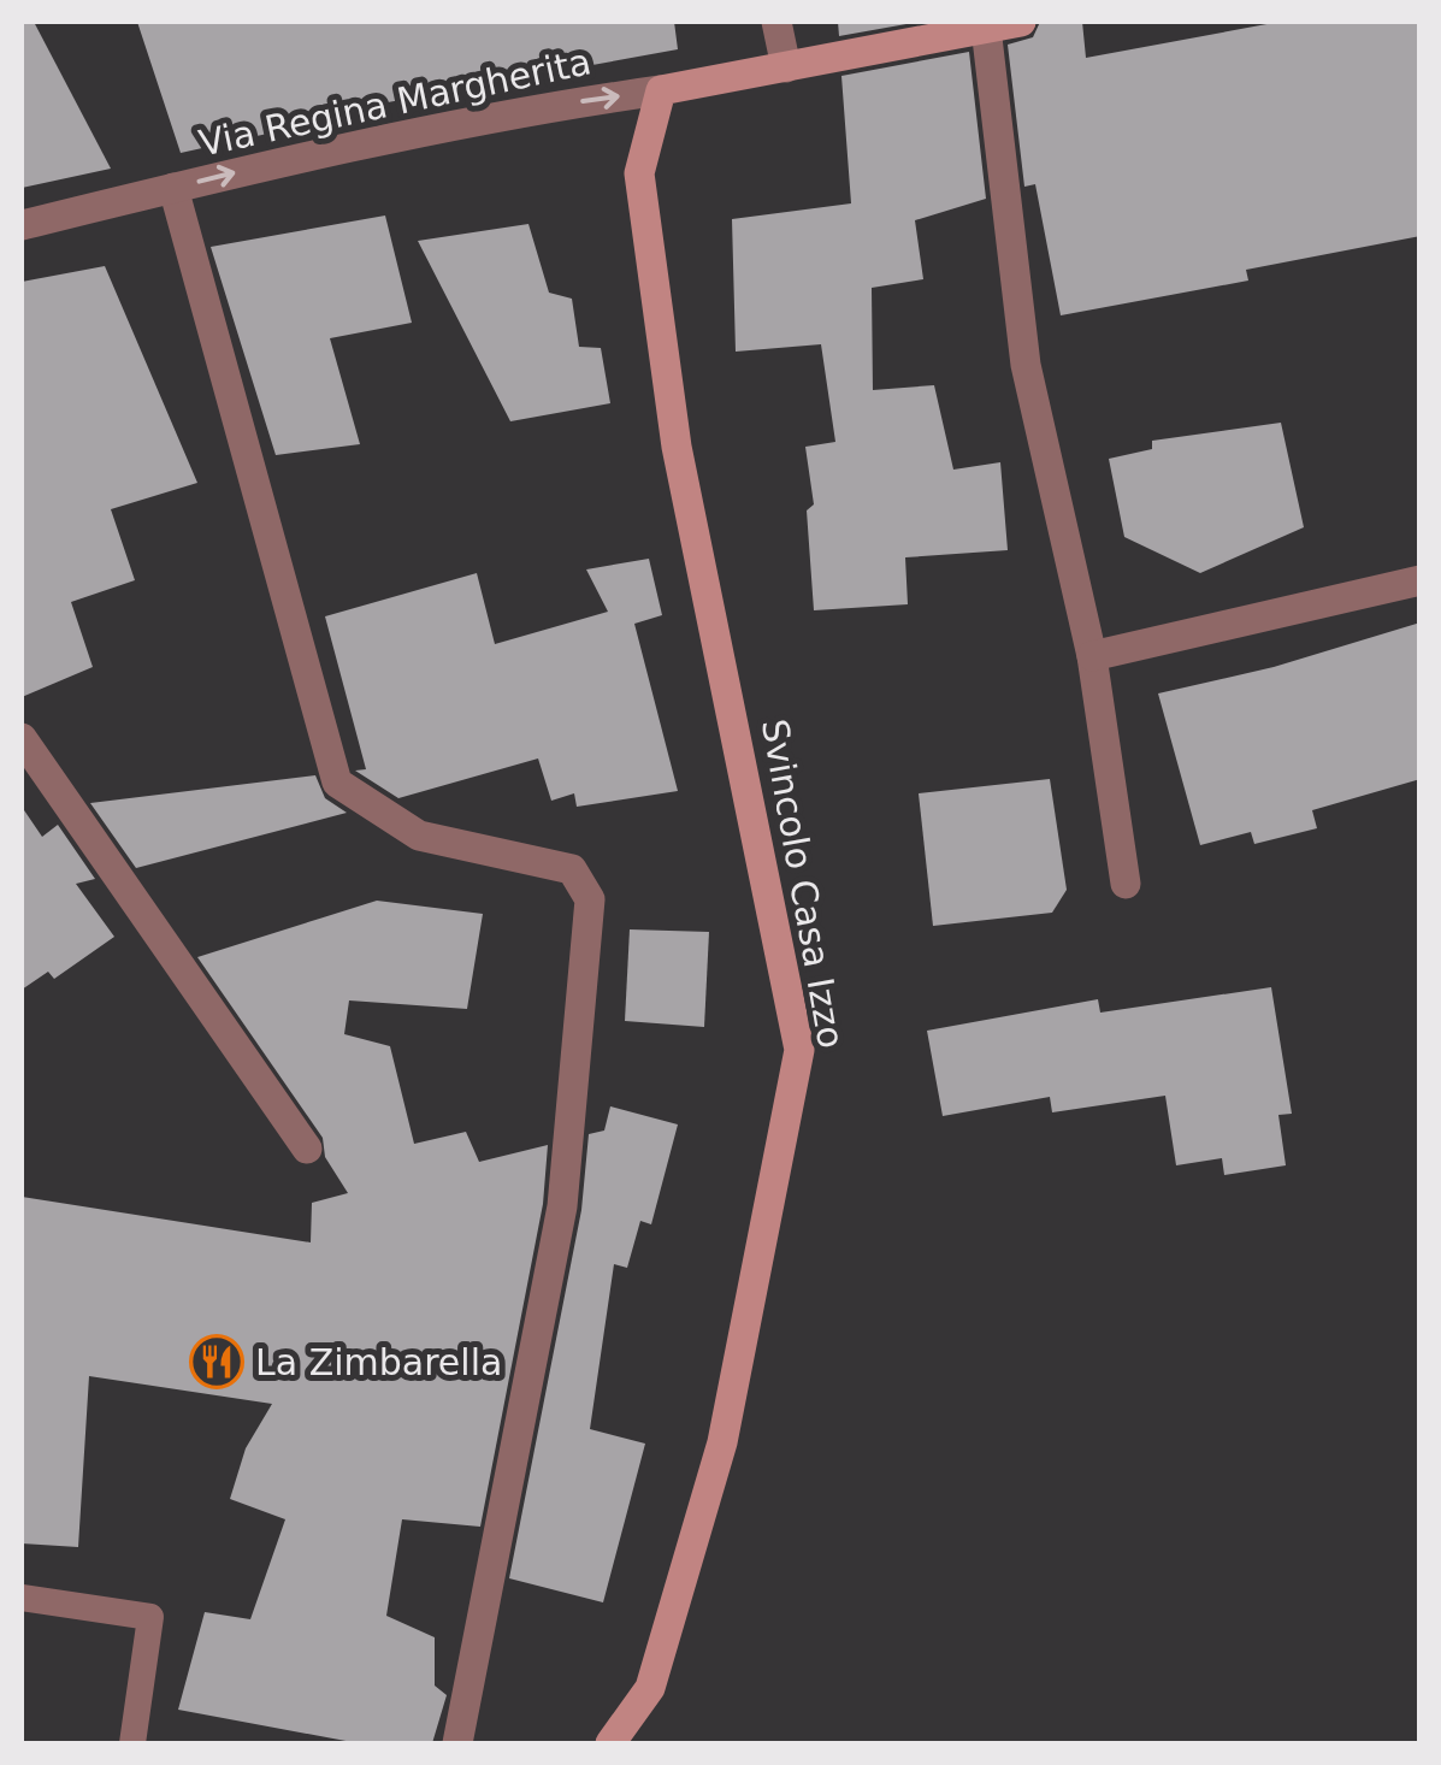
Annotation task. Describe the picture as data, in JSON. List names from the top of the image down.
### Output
{
  "streets": {
    "street": ["Via Regina Margherita", "Svincolo Casa Izzo"]
  },
  "crossings": [
    ["Via Regina Margherita", "Svincolo Casa Izzo"]
  ],
  "one_way": ["Via Regina Margherita"],
  "places": {
    "restaurant": ["La Zimbarella"]
  }
}
